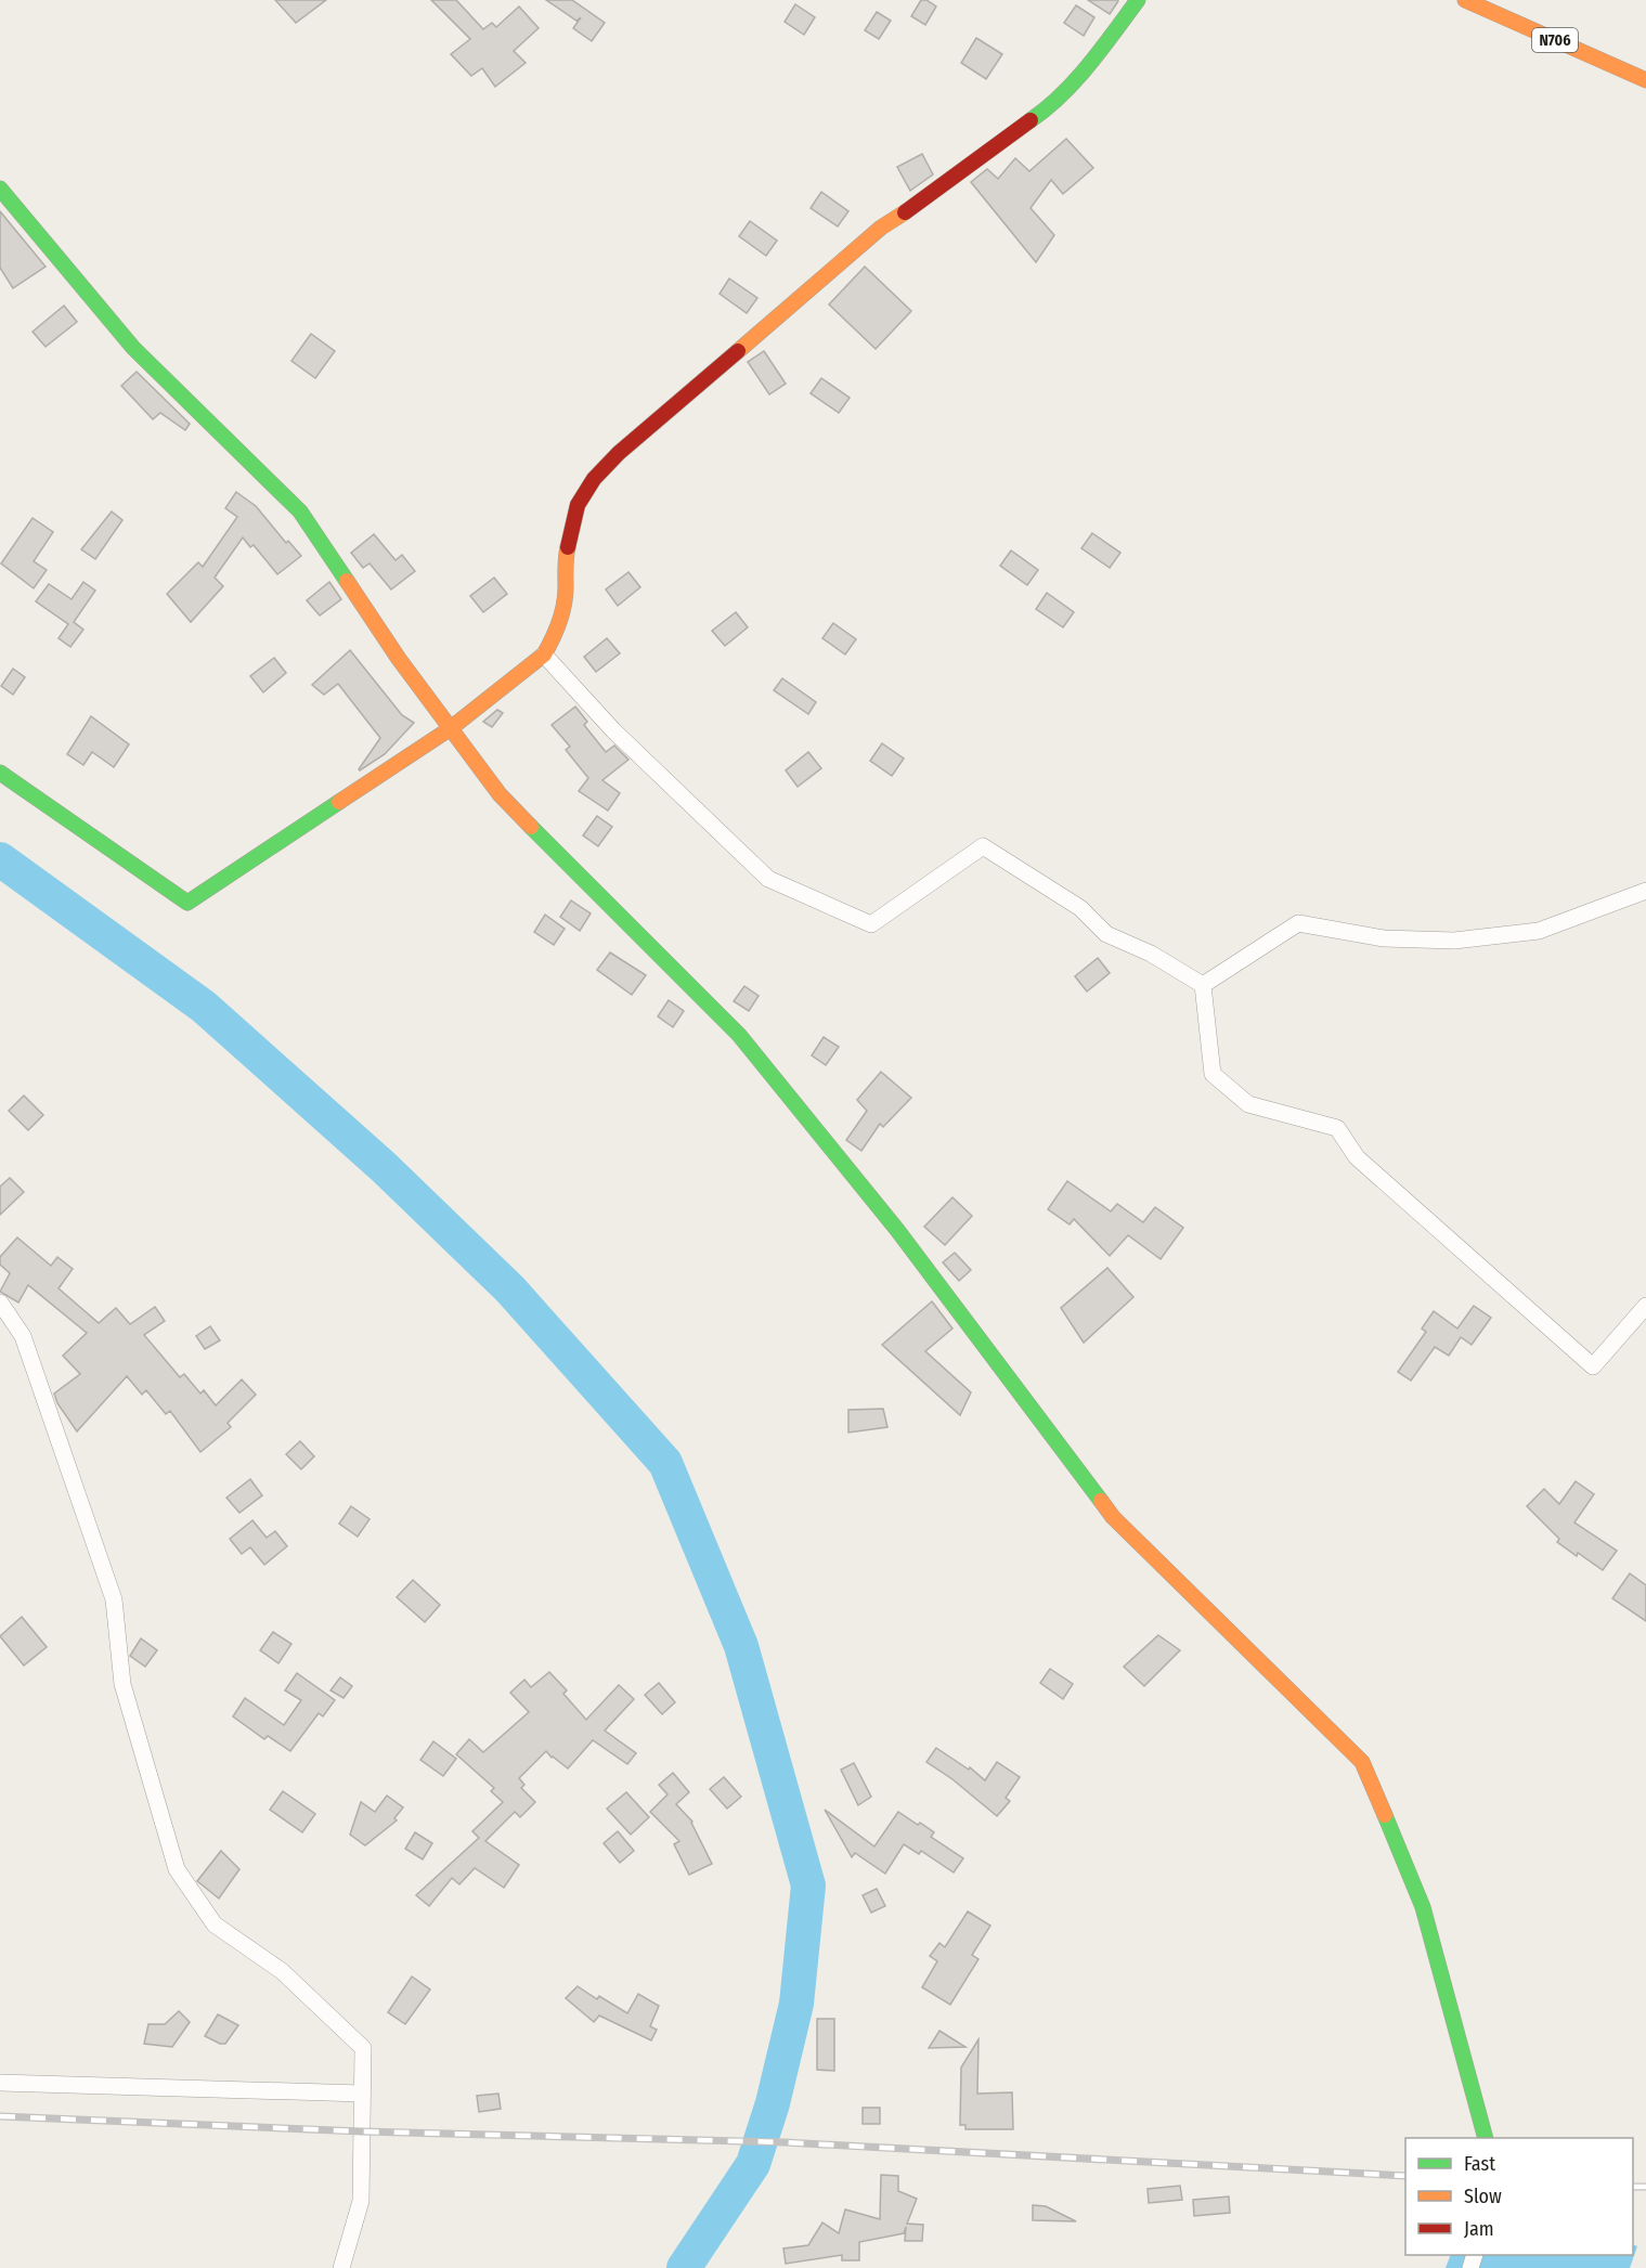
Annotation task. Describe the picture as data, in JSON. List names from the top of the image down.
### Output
{
  "streets": {
    "main road": ["N706"]
  },
  "legend": ["Fast", "Slow", "Jam"]
}
